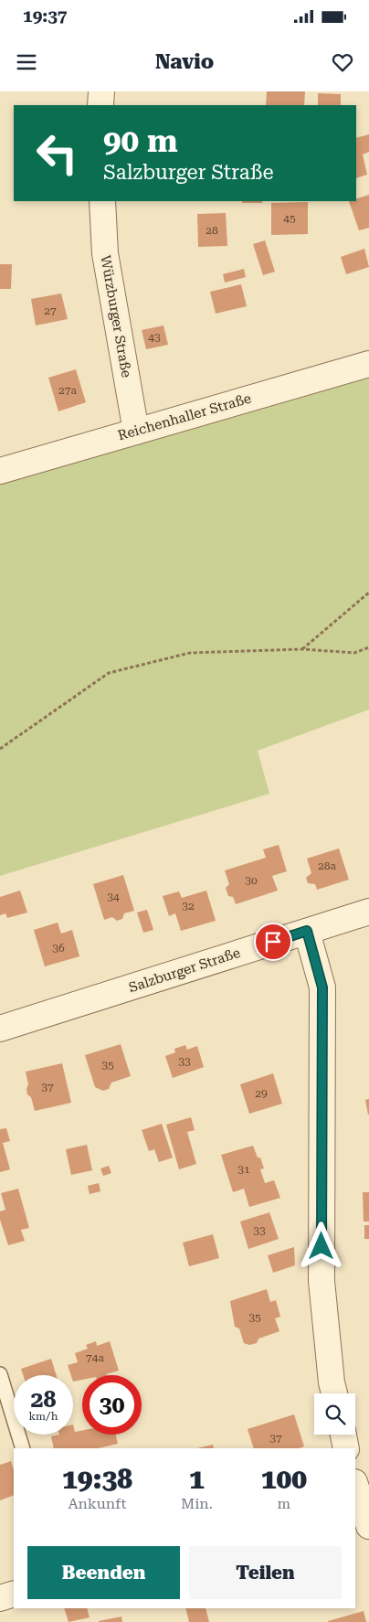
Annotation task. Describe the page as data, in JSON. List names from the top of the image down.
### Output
{
  "streets": {
    "street": ["Würzburger Straße", "Reichenhaller Straße", "Salzburger Straße"]
  },
  "crossings": [
    ["Würzburger Straße", "Reichenhaller Straße"]
  ],
  "house_numbers": [
    "45",
    "28",
    "27",
    "43",
    "27a",
    "28a",
    "30",
    "34",
    "32",
    "36",
    "33",
    "35",
    "37",
    "29",
    "31",
    "33",
    "35",
    "74a",
    "37"
  ],
  "page": {
    "status": "19:37",
    "header": "Navio",
    "turn": ["90 m", "Salzburger Straße"],
    "speed": "28 km/h",
    "limit": "30",
    "eta": [
      "19:38",
      "Ankunft",
      "1",
      "Min.",
      "100",
      "m"
    ],
    "buttons": ["Beenden", "Teilen"]
  }
}
